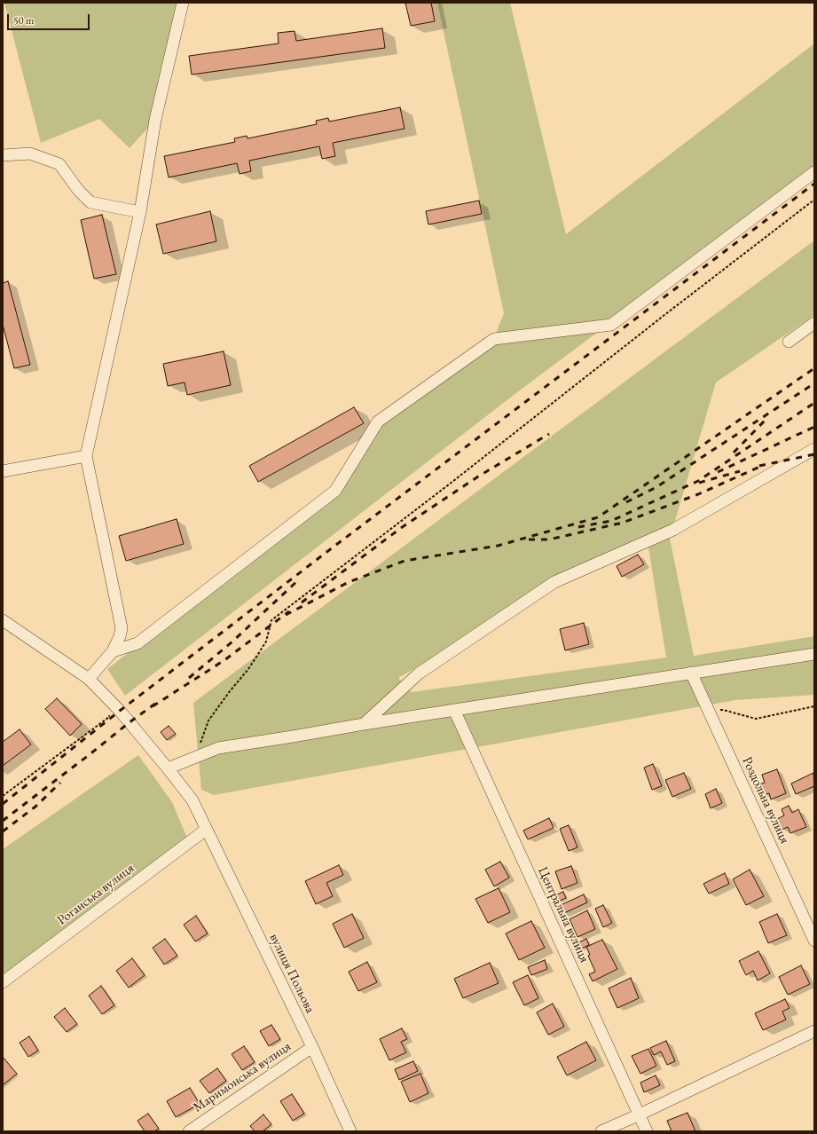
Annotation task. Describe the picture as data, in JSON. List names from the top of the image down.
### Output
{
  "streets": {
    "street": [
      "Роздольна вулиця",
      "Роганська вулиця",
      "Центральна вулиця",
      "вулиця Польова",
      "Маримонська вулиця"
    ]
  },
  "crossings": [
    ["Роганська вулиця", "вулиця Польова"],
    ["вулиця Польова", "Маримонська вулиця"]
  ],
  "scale_bar": "50 m"
}
